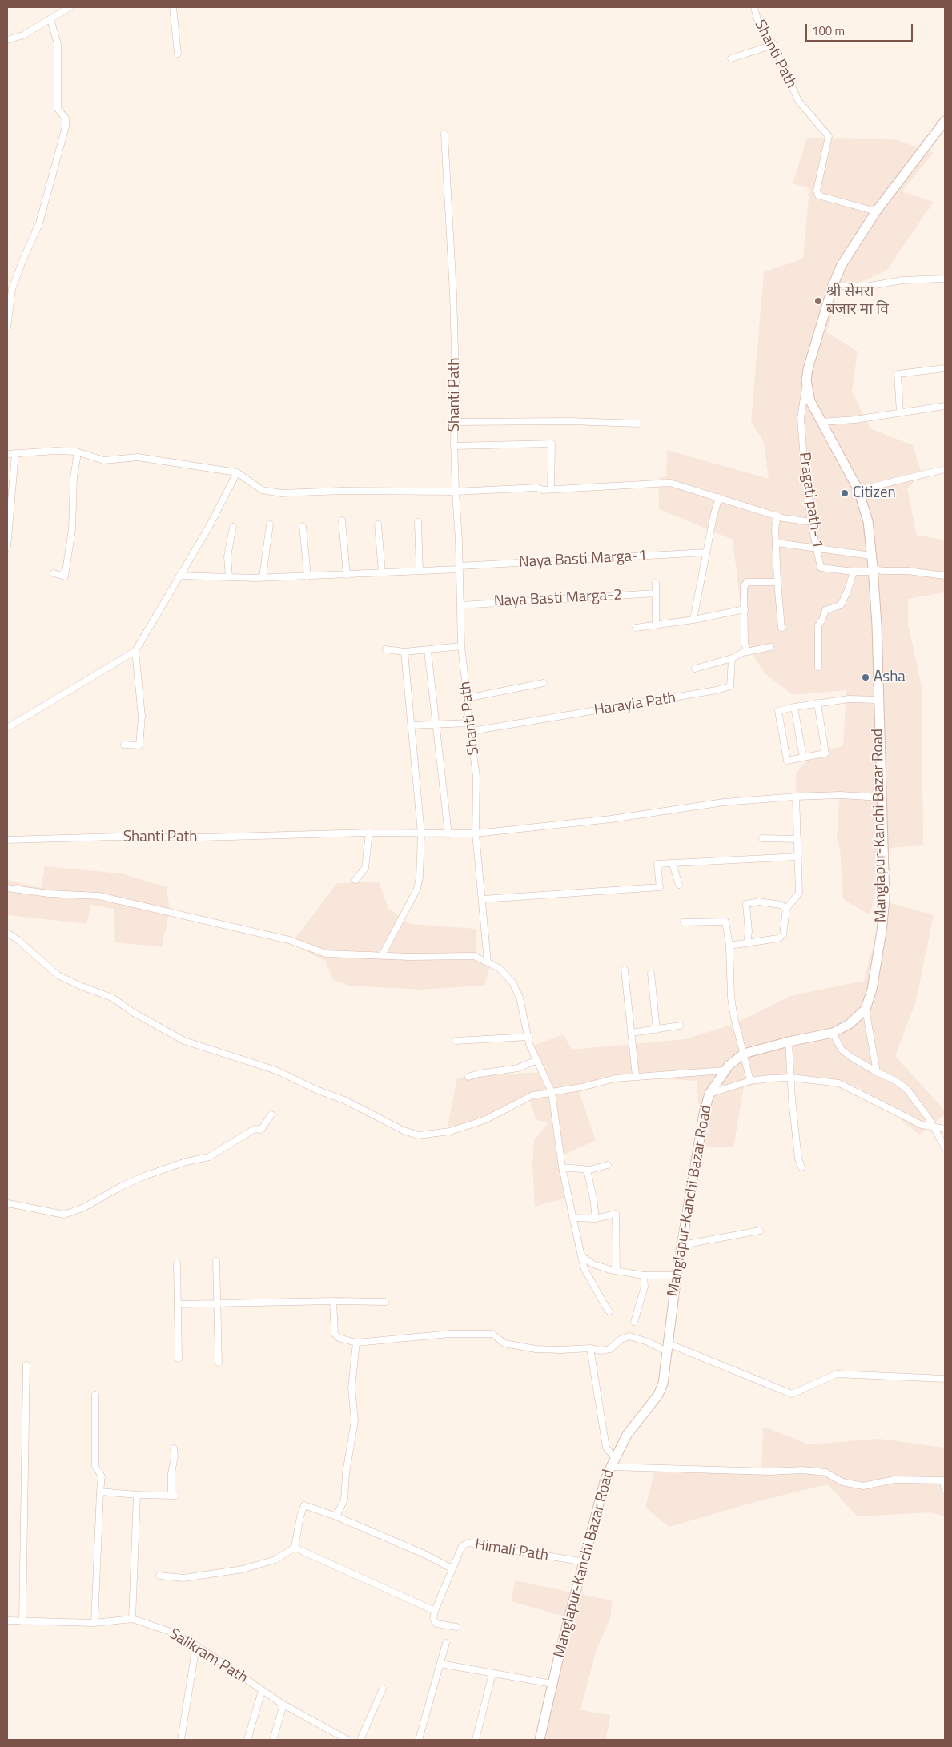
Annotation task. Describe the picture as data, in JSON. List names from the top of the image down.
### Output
{
  "streets": {
    "street": [
      "Shanti Path",
      "Pragati path- 1",
      "Naya Basti Marga-1",
      "Naya Basti Marga-2",
      "Harayia Path",
      "Manglapur-Kanchi Bazar Road",
      "Himali Path",
      "Salikram Path"
    ]
  },
  "crossings": [
    ["Shanti Path", "Naya Basti Marga-1"],
    ["Shanti Path", "Naya Basti Marga-2"],
    ["Shanti Path", "Harayia Path"],
    ["Shanti Path", "Manglapur-Kanchi Bazar Road"],
    ["Pragati path- 1", "Manglapur-Kanchi Bazar Road"],
    ["Manglapur-Kanchi Bazar Road", "Himali Path"]
  ],
  "places": ["श्री सेमरा बजार मा वि", "Citizen", "Asha"],
  "scale_bar": "100 m"
}
